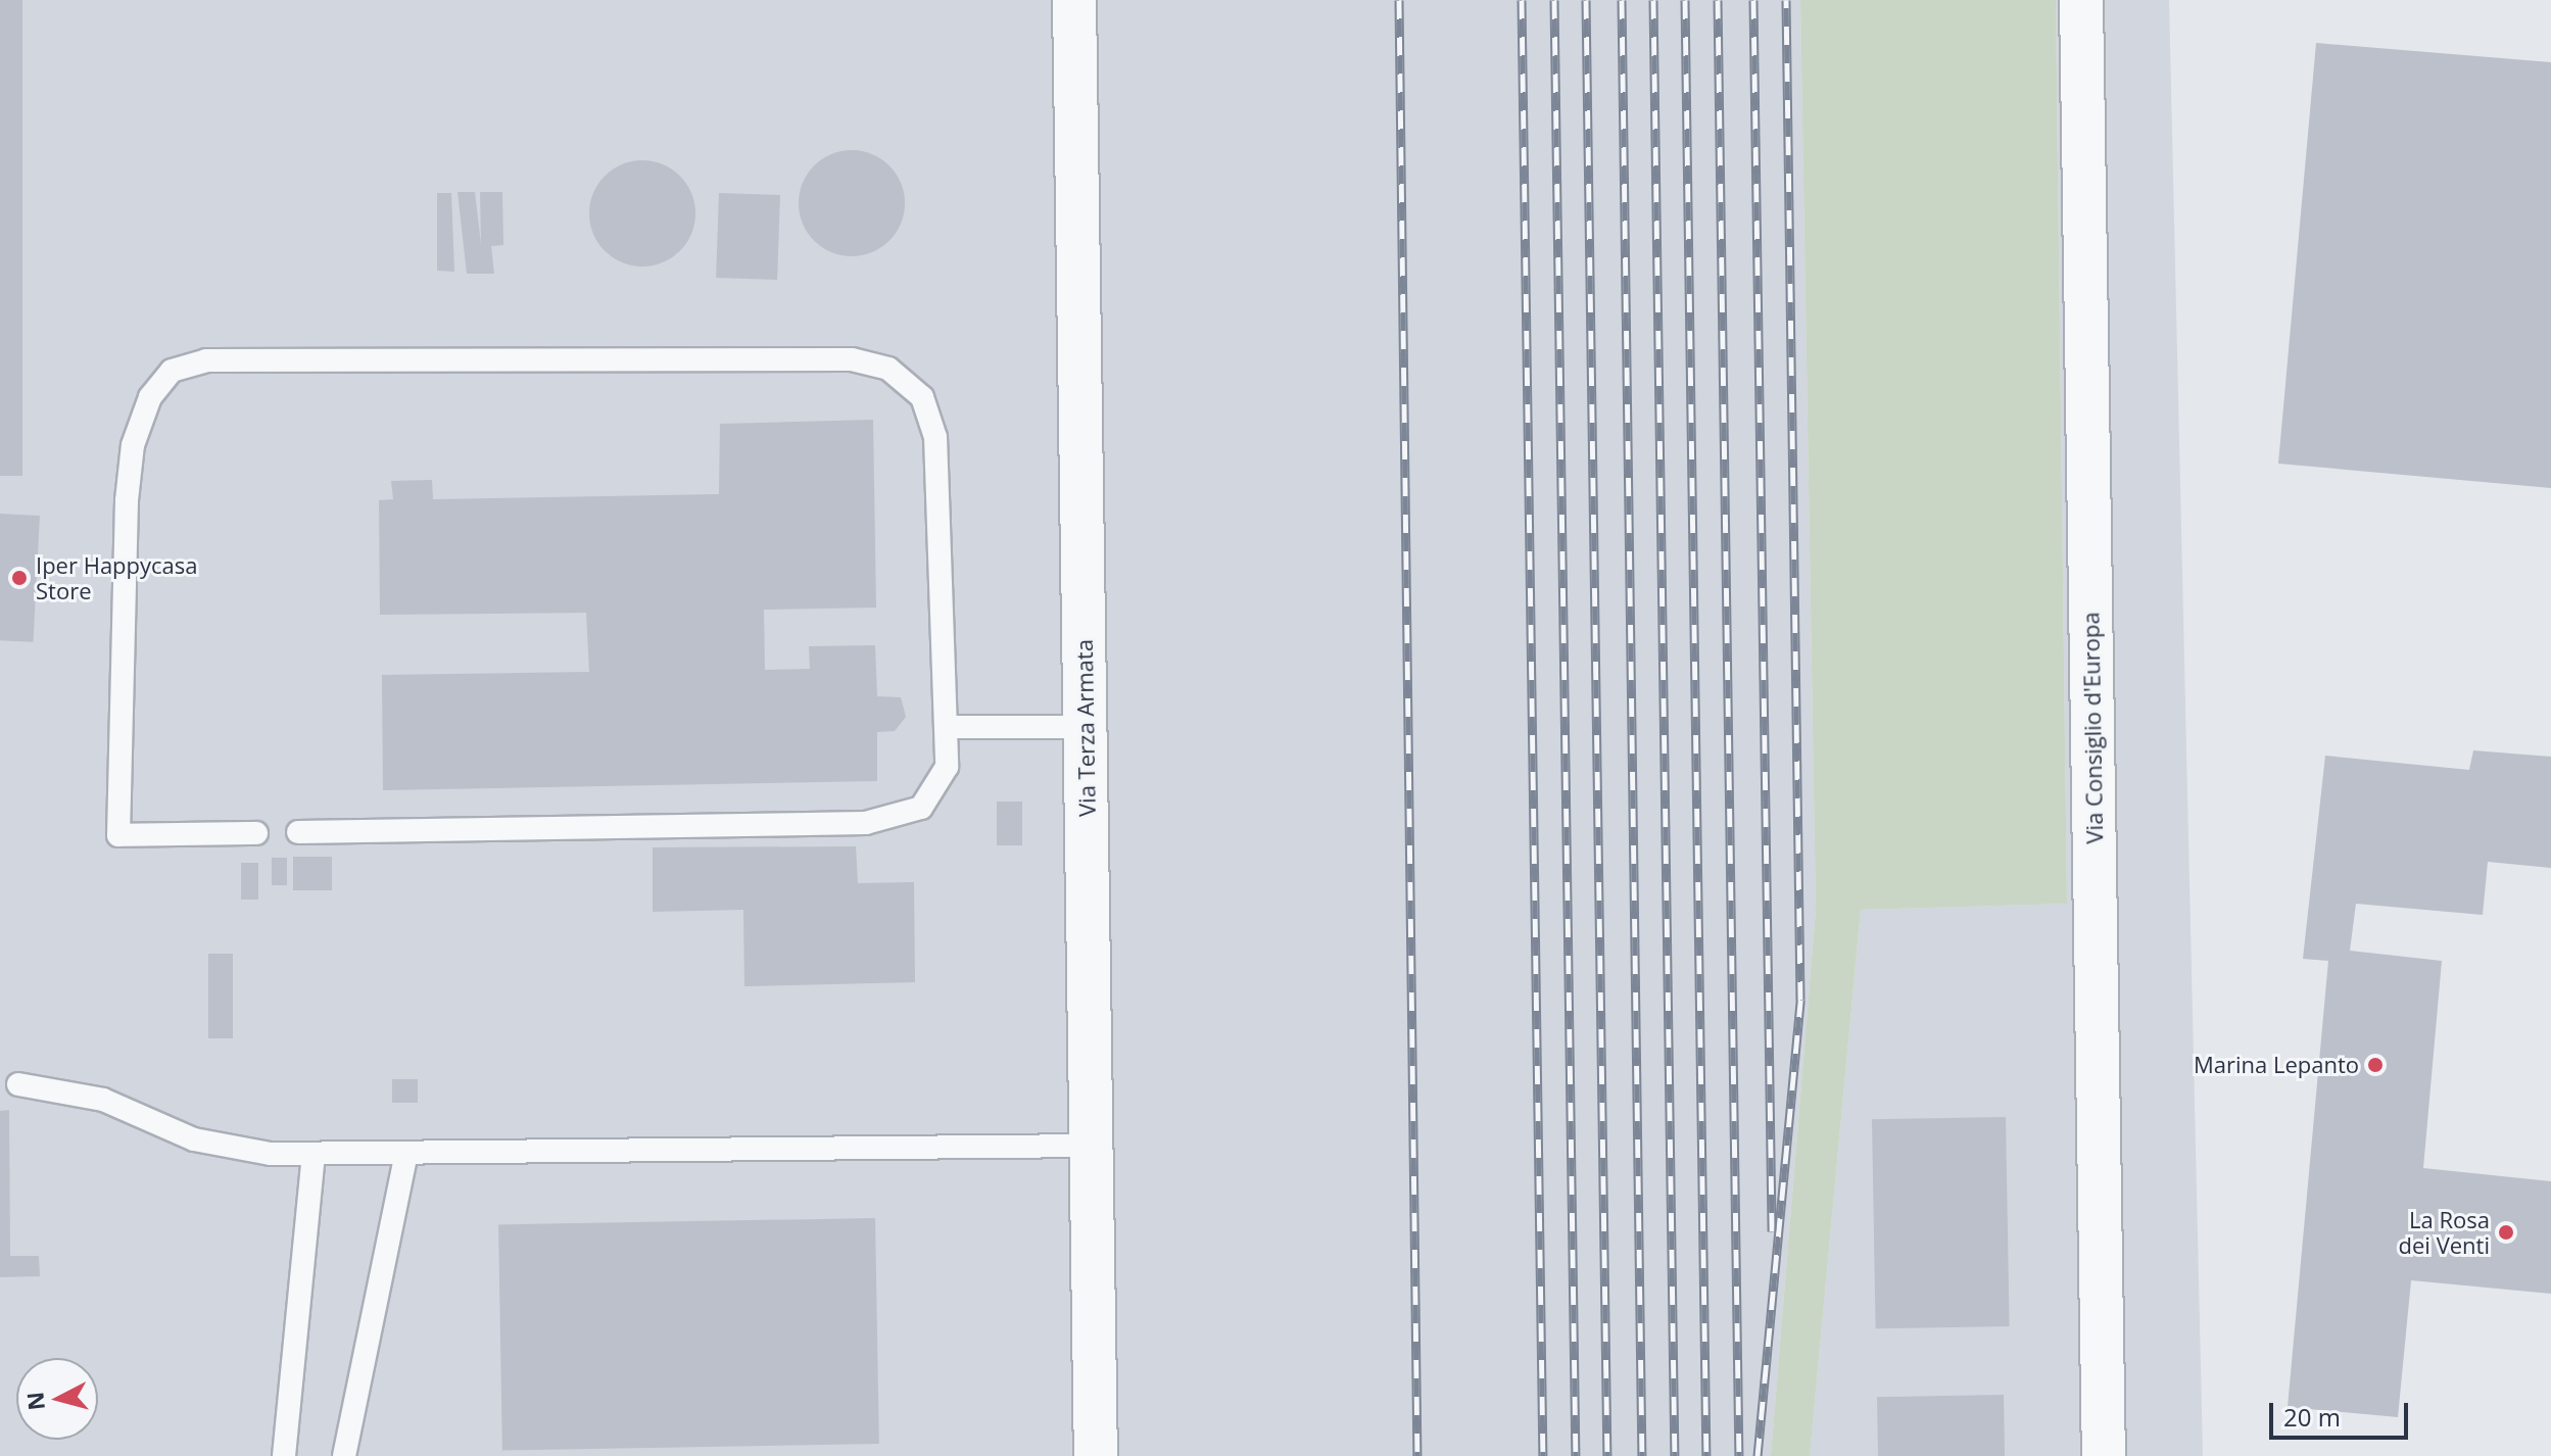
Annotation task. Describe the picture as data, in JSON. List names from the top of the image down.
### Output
{
  "streets": {
    "street": ["Via Terza Armata", "Via Consiglio d'Europa"]
  },
  "places": ["Iper Happycasa Store", "Marina Lepanto", "La Rosa dei Venti"],
  "scale_bar": "20 m",
  "north": "left"
}
